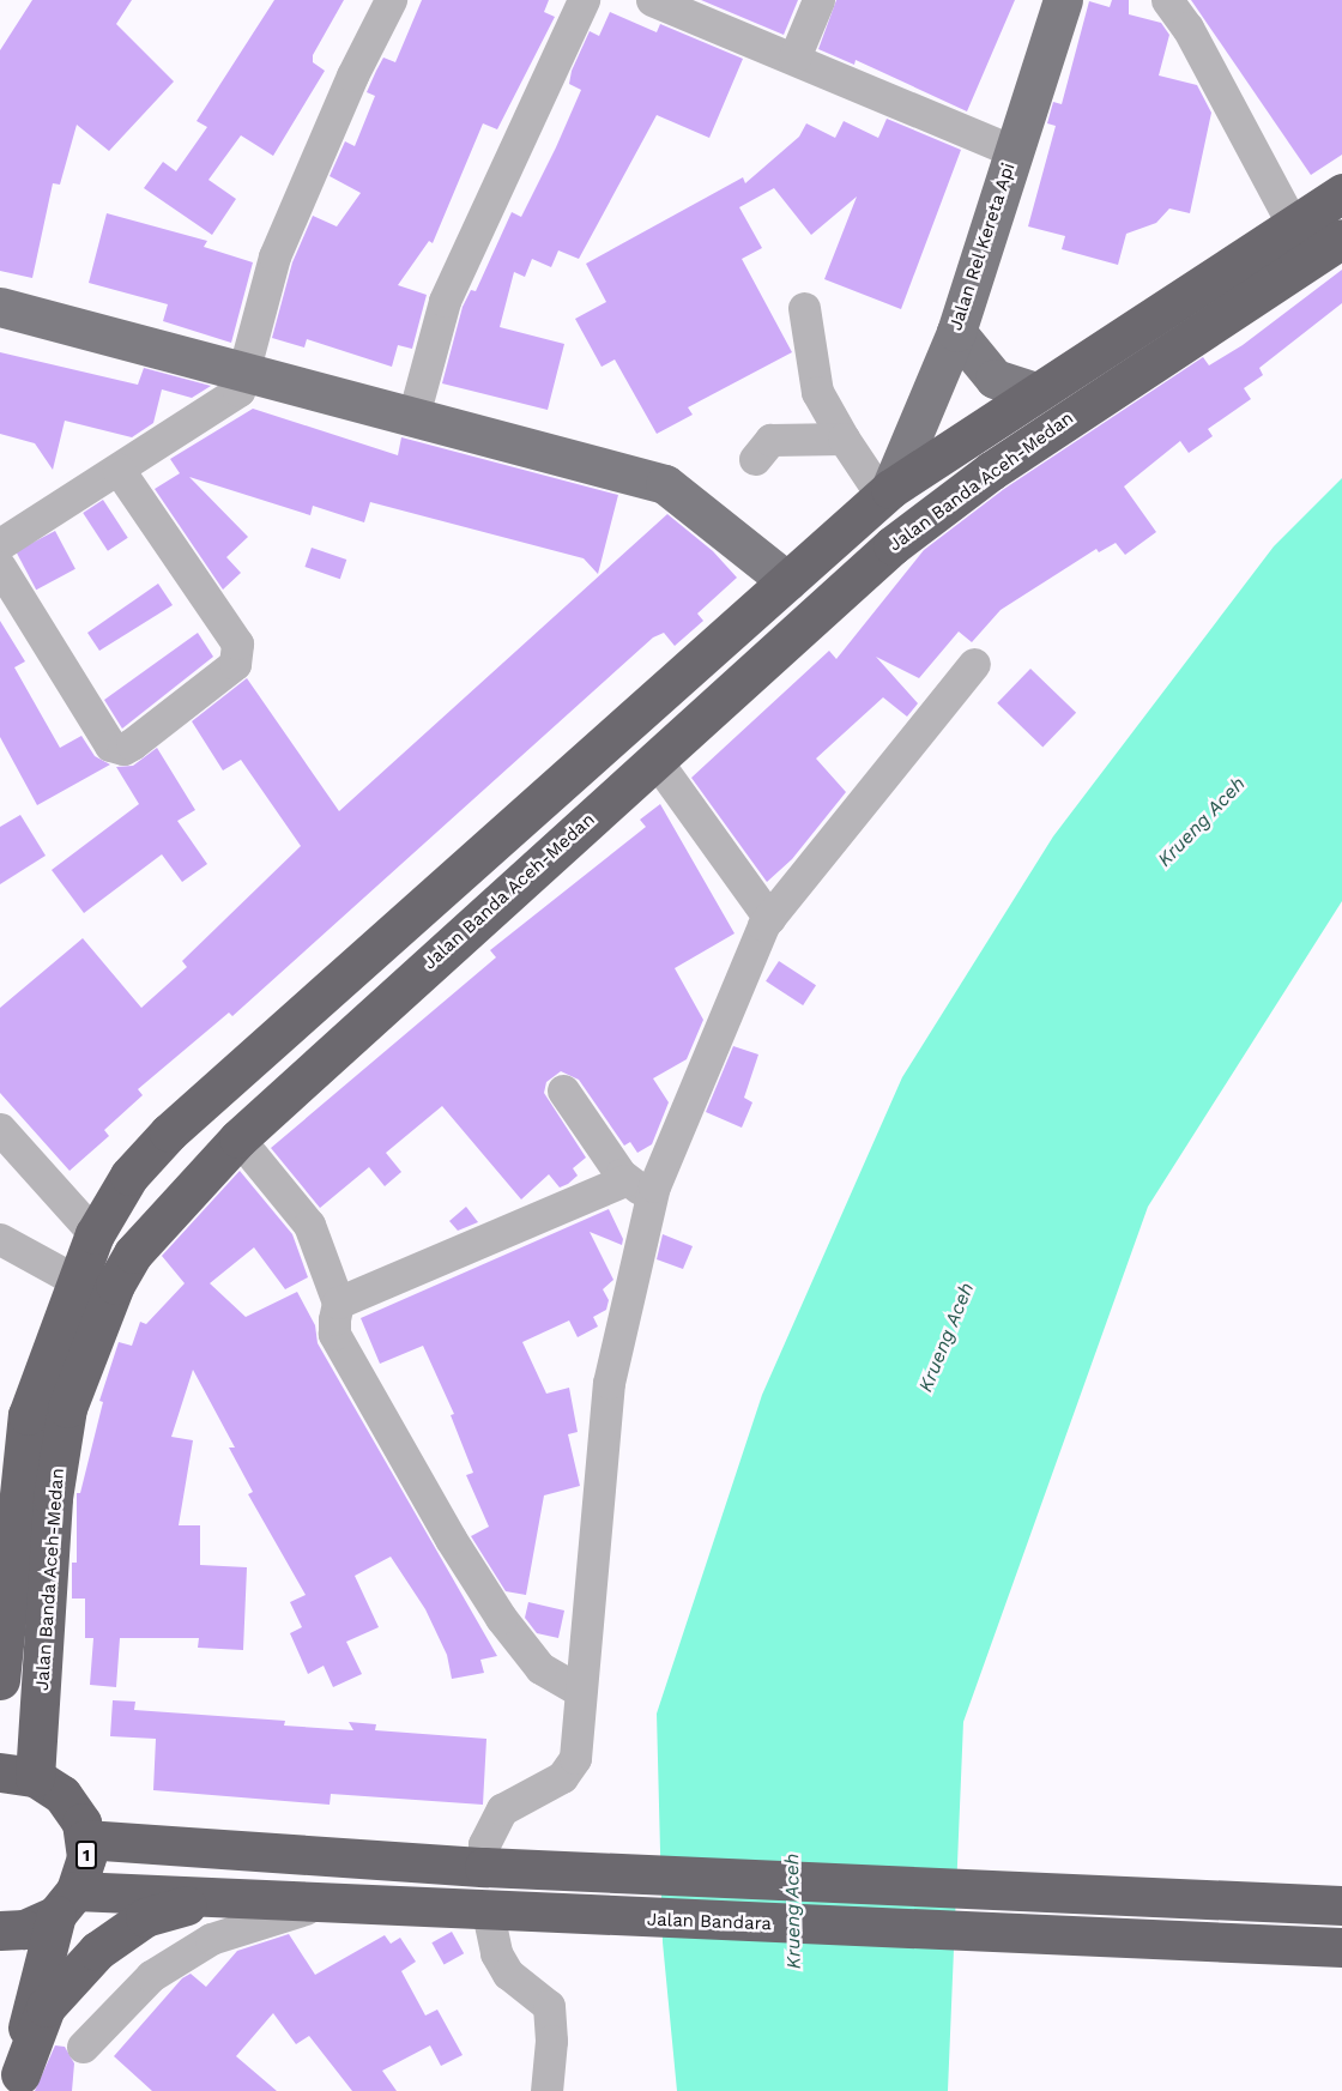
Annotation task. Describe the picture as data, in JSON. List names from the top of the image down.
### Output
{
  "streets": {
    "highway": ["Jalan Banda Aceh-Medan", "1", "Jalan Bandara"],
    "main road": ["Jalan Rel Kereta Api"]
  },
  "crossings": [
    ["Jalan Rel Kereta Api", "Jalan Banda Aceh-Medan"],
    ["Jalan Banda Aceh-Medan", "1"],
    ["1", "Jalan Bandara"]
  ],
  "water": ["Krueng Aceh"]
}
